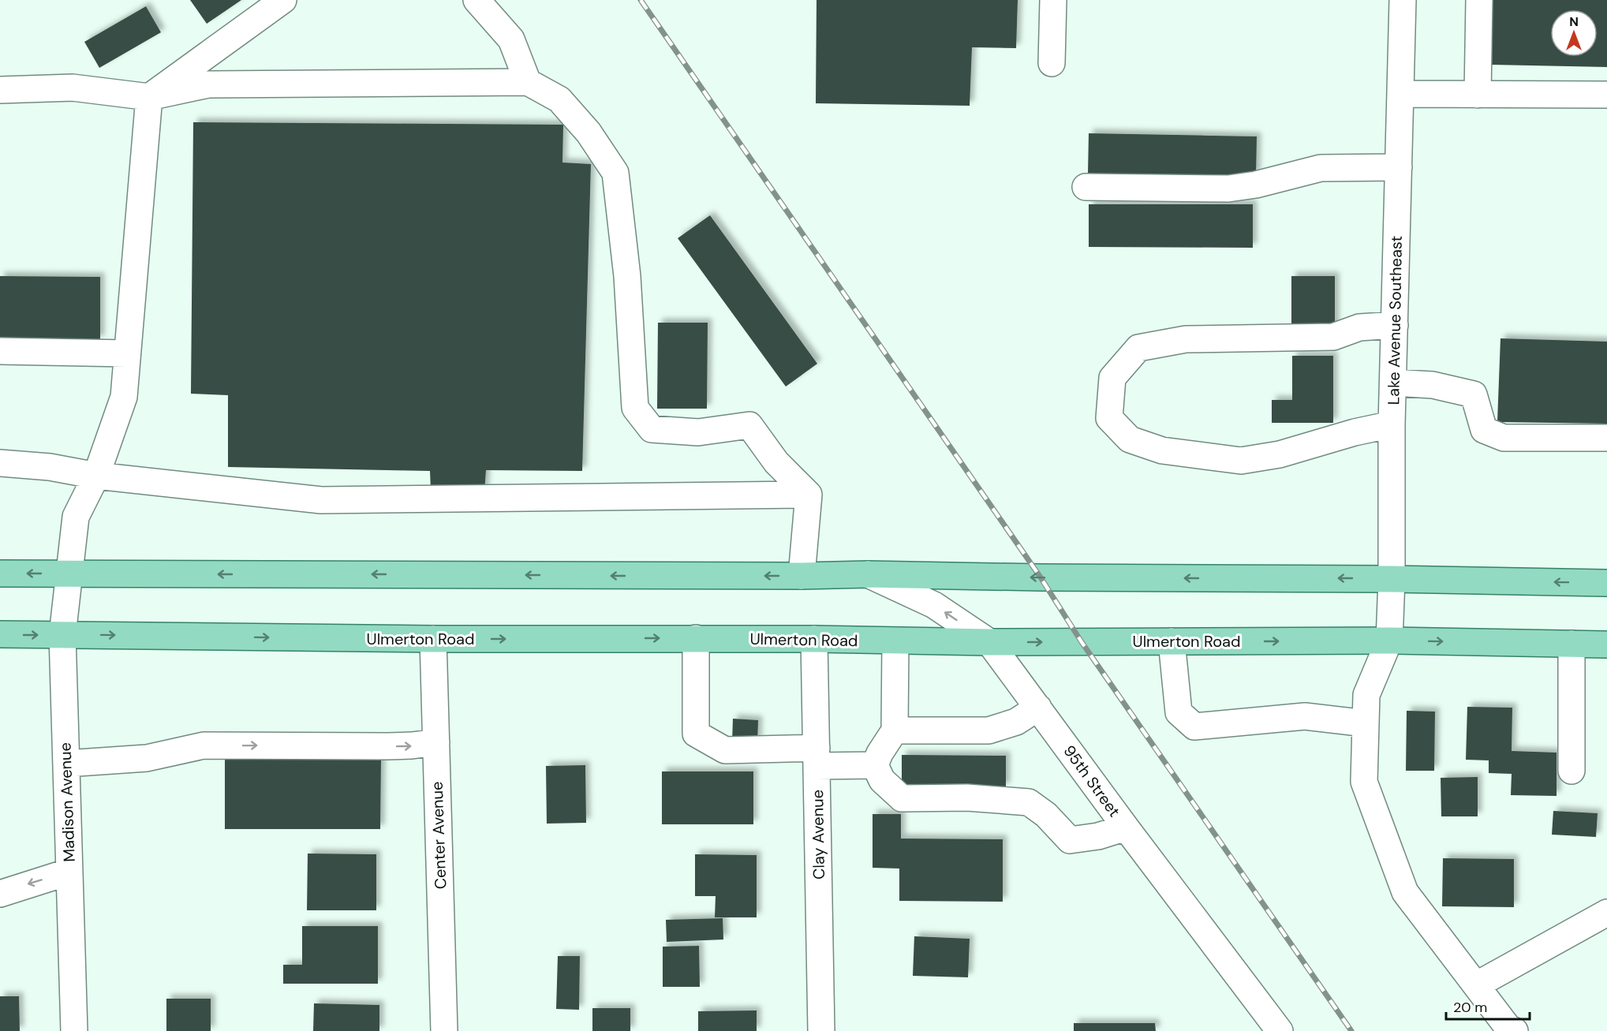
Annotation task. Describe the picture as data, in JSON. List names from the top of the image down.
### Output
{
  "streets": {
    "main road": ["Ulmerton Road"],
    "street": [
      "Lake Avenue Southeast",
      "95th Street",
      "Madison Avenue",
      "Clay Avenue",
      "Center Avenue"
    ]
  },
  "crossings": [
    ["Lake Avenue Southeast", "Ulmerton Road"],
    ["Ulmerton Road", "95th Street"],
    ["Ulmerton Road", "Madison Avenue"],
    ["Ulmerton Road", "Clay Avenue"],
    ["Ulmerton Road", "Center Avenue"]
  ],
  "scale_bar": "20 m",
  "north": "top"
}
